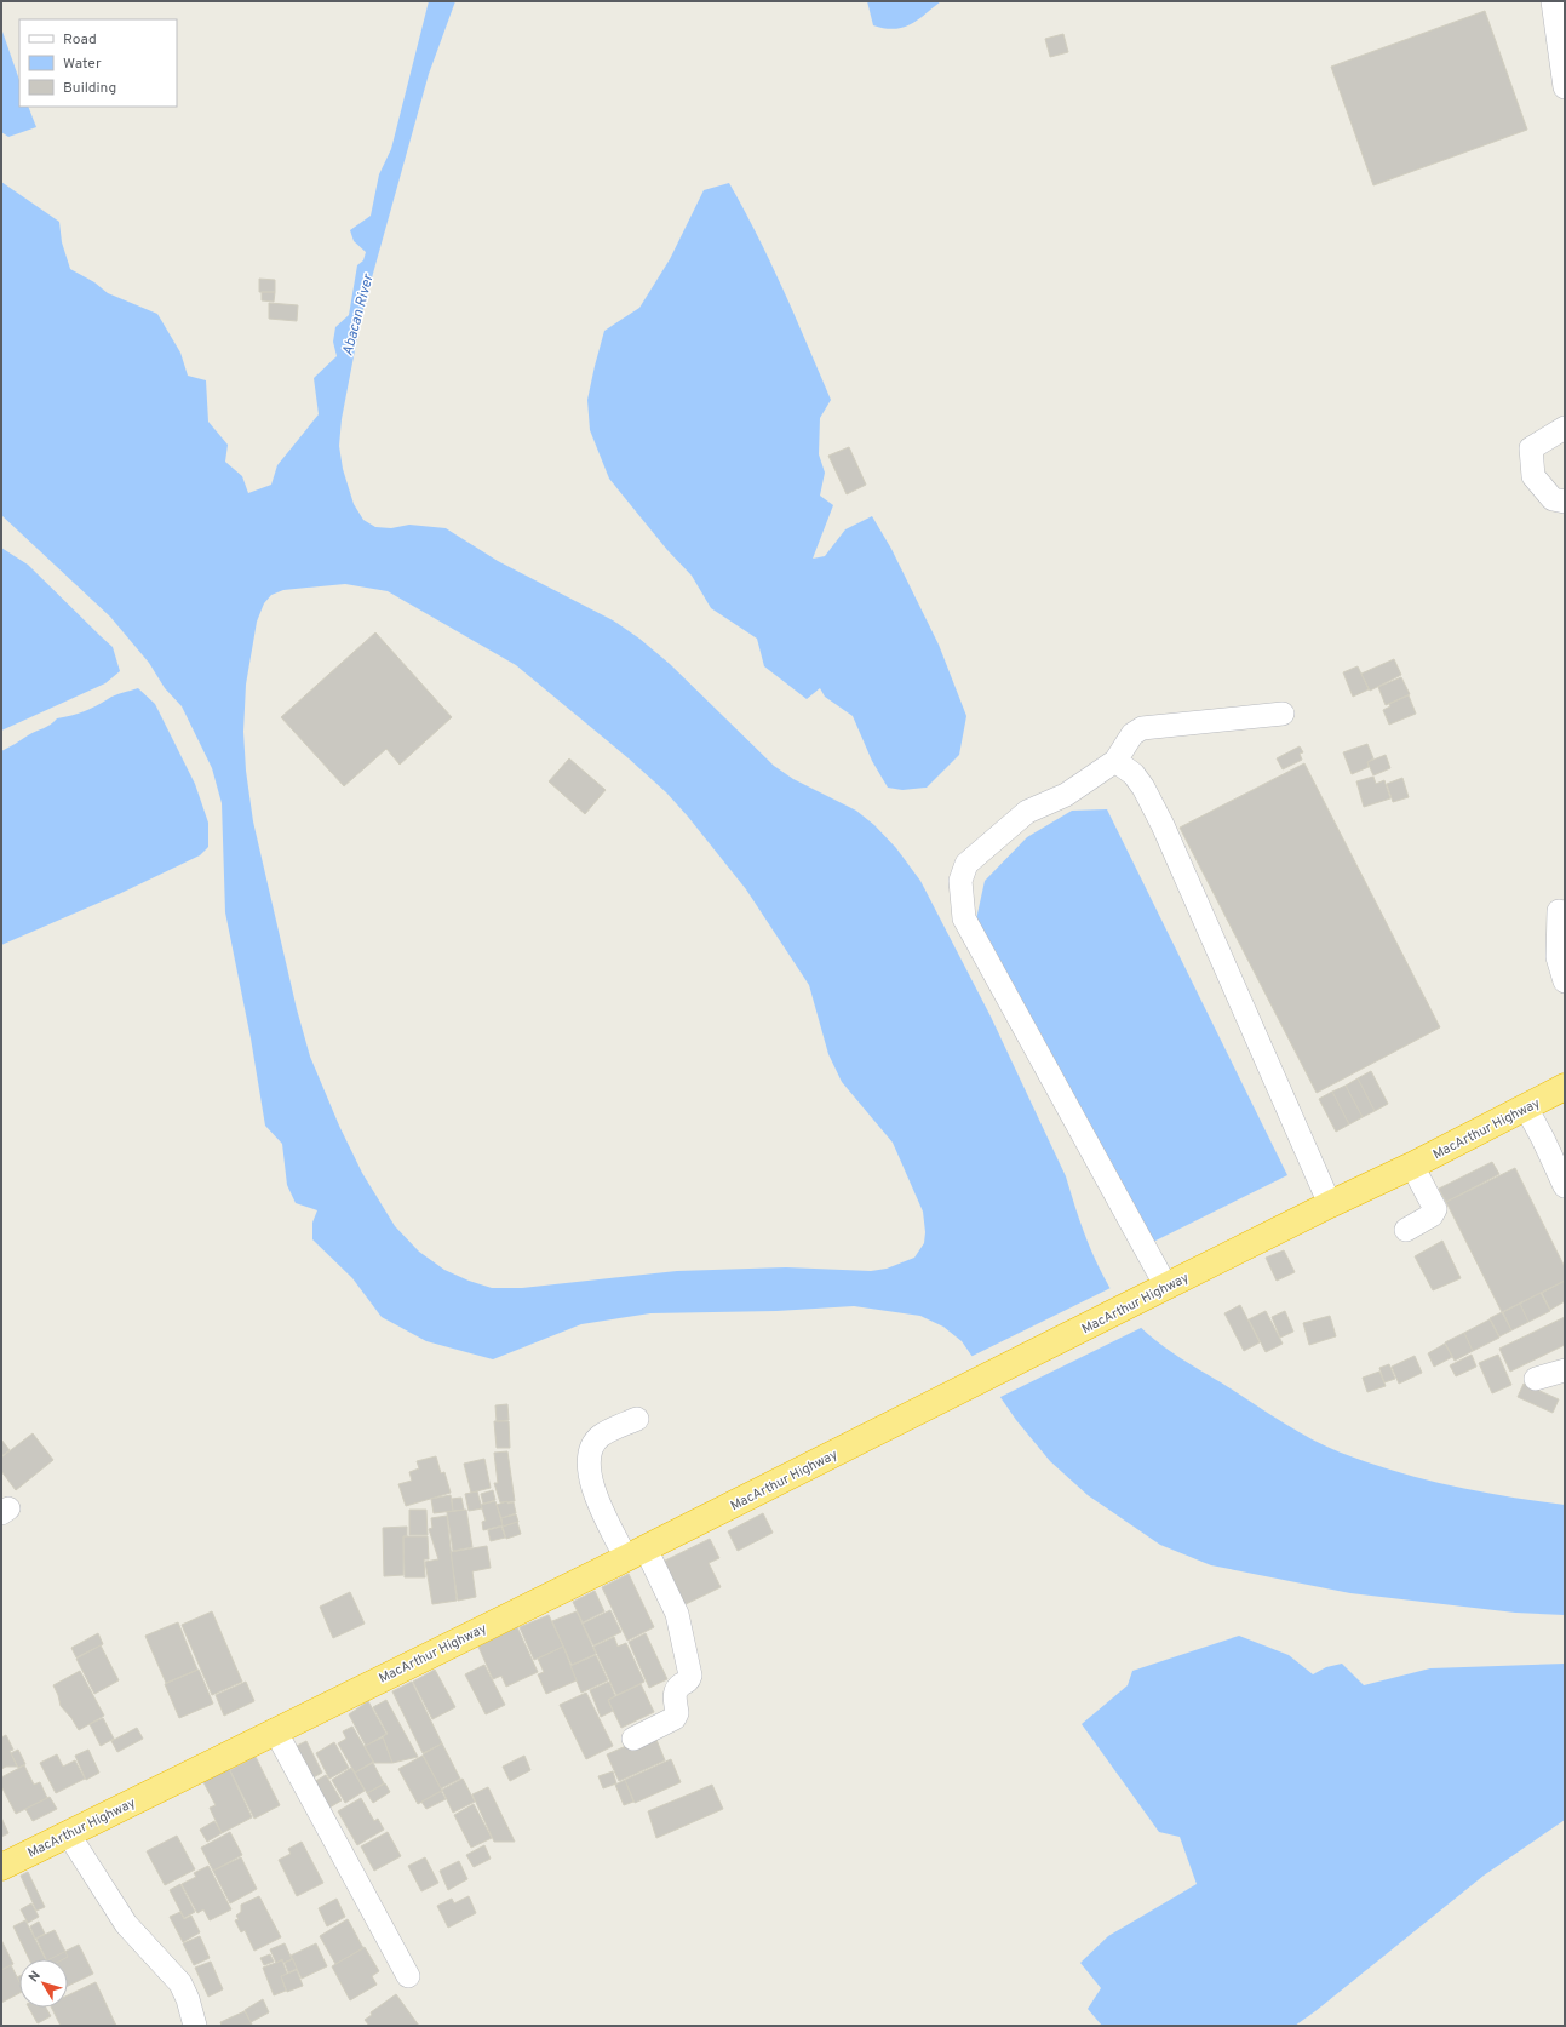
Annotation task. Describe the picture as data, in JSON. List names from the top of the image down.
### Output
{
  "streets": {
    "highway": ["MacArthur Highway"]
  },
  "water": ["Abacan River"],
  "legend": ["Road", "Water", "Building"],
  "north": "top left"
}
